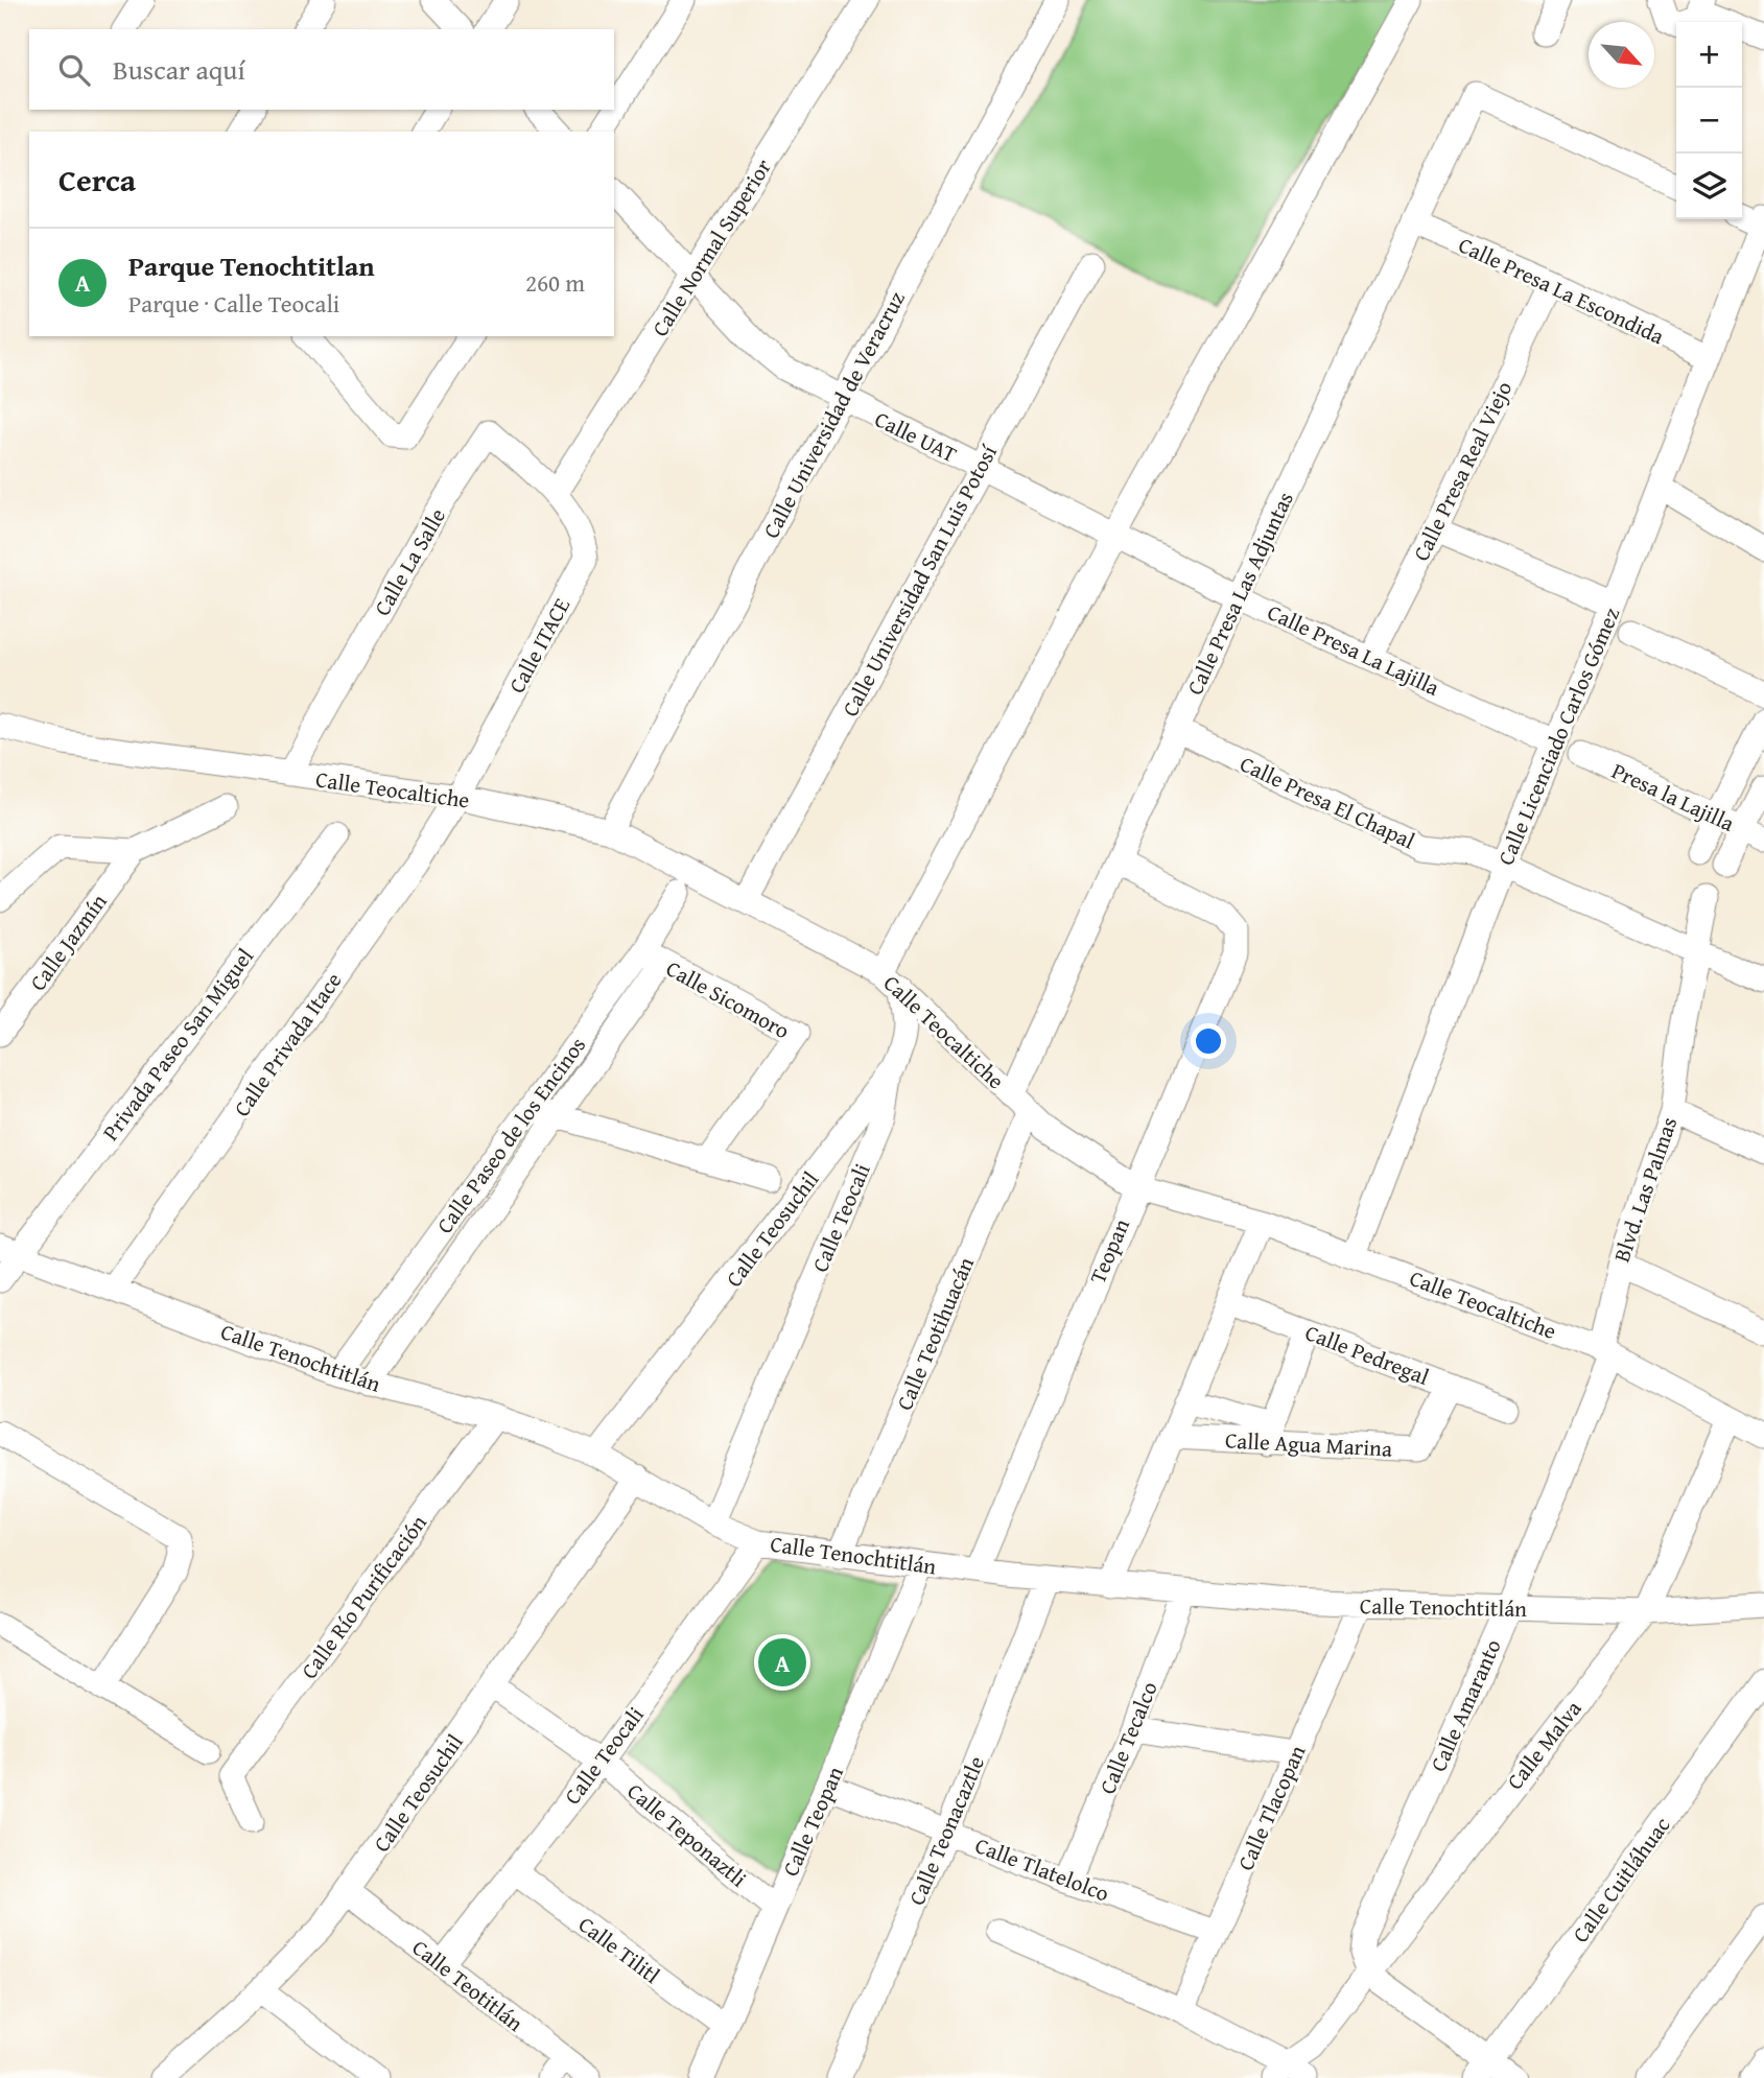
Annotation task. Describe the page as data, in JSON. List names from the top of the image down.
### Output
{
  "streets": {
    "street": [
      "Calle Normal Superior",
      "Calle Presa La Escondida",
      "Calle Universidad de Veracruz",
      "Calle UAT",
      "Calle Presa Real Viejo",
      "Calle La Salle",
      "Calle Universidad San Luis Potosí",
      "Calle Presa Las Adjuntas",
      "Calle ITACE",
      "Calle Presa La Lajilla",
      "Calle Licenciado Carlos Gómez",
      "Calle Teocaltiche",
      "Presa la Lajilla",
      "Calle Presa El Chapal",
      "Calle Jazmín",
      "Calle Sicomoro",
      "Privada Paseo San Miguel",
      "Calle Privada Itace",
      "Calle Paseo de los Encinos",
      "Blvd. Las Palmas",
      "Calle Teocali",
      "Calle Teosuchil",
      "Teopan",
      "Calle Teotihuacán",
      "Calle Pedregal",
      "Calle Tenochtitlán",
      "Calle Agua Marina",
      "Calle Río Purificación",
      "Calle Amaranto",
      "Calle Tecalco",
      "Calle Malva",
      "Calle Tlacopan",
      "Calle Teopan",
      "Calle Teonacaztle",
      "Calle Teponaztli",
      "Calle Tlatelolco",
      "Calle Cuitláhuac",
      "Calle Tilitl",
      "Calle Teotitlán"
    ]
  },
  "crossings": [
    ["Calle Normal Superior", "Calle UAT"],
    ["Calle Normal Superior", "Calle La Salle"],
    ["Calle Normal Superior", "Calle ITACE"],
    ["Calle Presa La Escondida", "Calle Presa Real Viejo"],
    ["Calle Presa La Escondida", "Calle Presa Las Adjuntas"],
    ["Calle Presa La Escondida", "Calle Licenciado Carlos Gómez"],
    ["Calle Universidad de Veracruz", "Calle UAT"],
    ["Calle Universidad de Veracruz", "Calle Teocaltiche"],
    ["Calle UAT", "Calle Universidad San Luis Potosí"],
    ["Calle UAT", "Calle Presa La Lajilla"],
    ["Calle Presa Real Viejo", "Calle Presa La Lajilla"],
    ["Calle La Salle", "Calle ITACE"],
    ["Calle La Salle", "Calle Teocaltiche"],
    ["Calle Universidad San Luis Potosí", "Calle Teocaltiche"],
    ["Calle Presa Las Adjuntas", "Calle Presa La Lajilla"],
    ["Calle Presa Las Adjuntas", "Calle Teocaltiche"],
    ["Calle Presa Las Adjuntas", "Calle Presa El Chapal"],
    ["Calle Presa Las Adjuntas", "Teopan"],
    ["Calle ITACE", "Calle Teocaltiche"],
    ["Calle ITACE", "Calle Privada Itace"],
    ["Calle Presa La Lajilla", "Calle Licenciado Carlos Gómez"],
    ["Calle Licenciado Carlos Gómez", "Calle Teocaltiche"],
    ["Calle Licenciado Carlos Gómez", "Calle Presa El Chapal"],
    ["Calle Teocaltiche", "Calle Privada Itace"],
    ["Calle Teocaltiche", "Blvd. Las Palmas"],
    ["Calle Teocaltiche", "Calle Teosuchil"],
    ["Calle Teocaltiche", "Teopan"],
    ["Calle Teocaltiche", "Calle Teotihuacán"],
    ["Calle Teocaltiche", "Calle Amaranto"],
    ["Calle Teocaltiche", "Calle Malva"],
    ["Calle Presa El Chapal", "Blvd. Las Palmas"],
    ["Calle Sicomoro", "Calle Paseo de los Encinos"],
    ["Privada Paseo San Miguel", "Calle Tenochtitlán"],
    ["Calle Privada Itace", "Calle Tenochtitlán"],
    ["Calle Paseo de los Encinos", "Calle Tenochtitlán"],
    ["Blvd. Las Palmas", "Calle Amaranto"],
    ["Calle Teocali", "Calle Teosuchil"],
    ["Calle Teocali", "Calle Tenochtitlán"],
    ["Calle Teocali", "Calle Teponaztli"],
    ["Calle Teocali", "Calle Tilitl"],
    ["Calle Teocali", "Calle Teotitlán"],
    ["Calle Teosuchil", "Calle Tenochtitlán"],
    ["Calle Teosuchil", "Calle Teponaztli"],
    ["Calle Teosuchil", "Calle Teotitlán"],
    ["Teopan", "Calle Tenochtitlán"],
    ["Calle Teotihuacán", "Calle Tenochtitlán"],
    ["Calle Pedregal", "Calle Agua Marina"],
    ["Calle Tenochtitlán", "Calle Río Purificación"],
    ["Calle Tenochtitlán", "Calle Amaranto"],
    ["Calle Tenochtitlán", "Calle Tecalco"],
    ["Calle Tenochtitlán", "Calle Malva"],
    ["Calle Tenochtitlán", "Calle Tlacopan"],
    ["Calle Tenochtitlán", "Calle Teopan"],
    ["Calle Tenochtitlán", "Calle Teonacaztle"],
    ["Calle Amaranto", "Calle Malva"],
    ["Calle Tecalco", "Calle Tlatelolco"],
    ["Calle Tlacopan", "Calle Tlatelolco"],
    ["Calle Teopan", "Calle Teponaztli"],
    ["Calle Teopan", "Calle Tlatelolco"],
    ["Calle Teopan", "Calle Tilitl"],
    ["Calle Teonacaztle", "Calle Tlatelolco"]
  ],
  "north": "bottom right",
  "page": {
    "map_buttons": ["+", "−"],
    "search": "Buscar aquí",
    "heading": "Cerca",
    "list": [
      {
        "mark": "A",
        "name": "Parque Tenochtitlan",
        "note": "Parque · Calle Teocali",
        "value": "260 m"
      }
    ],
    "pins": "A"
  }
}
